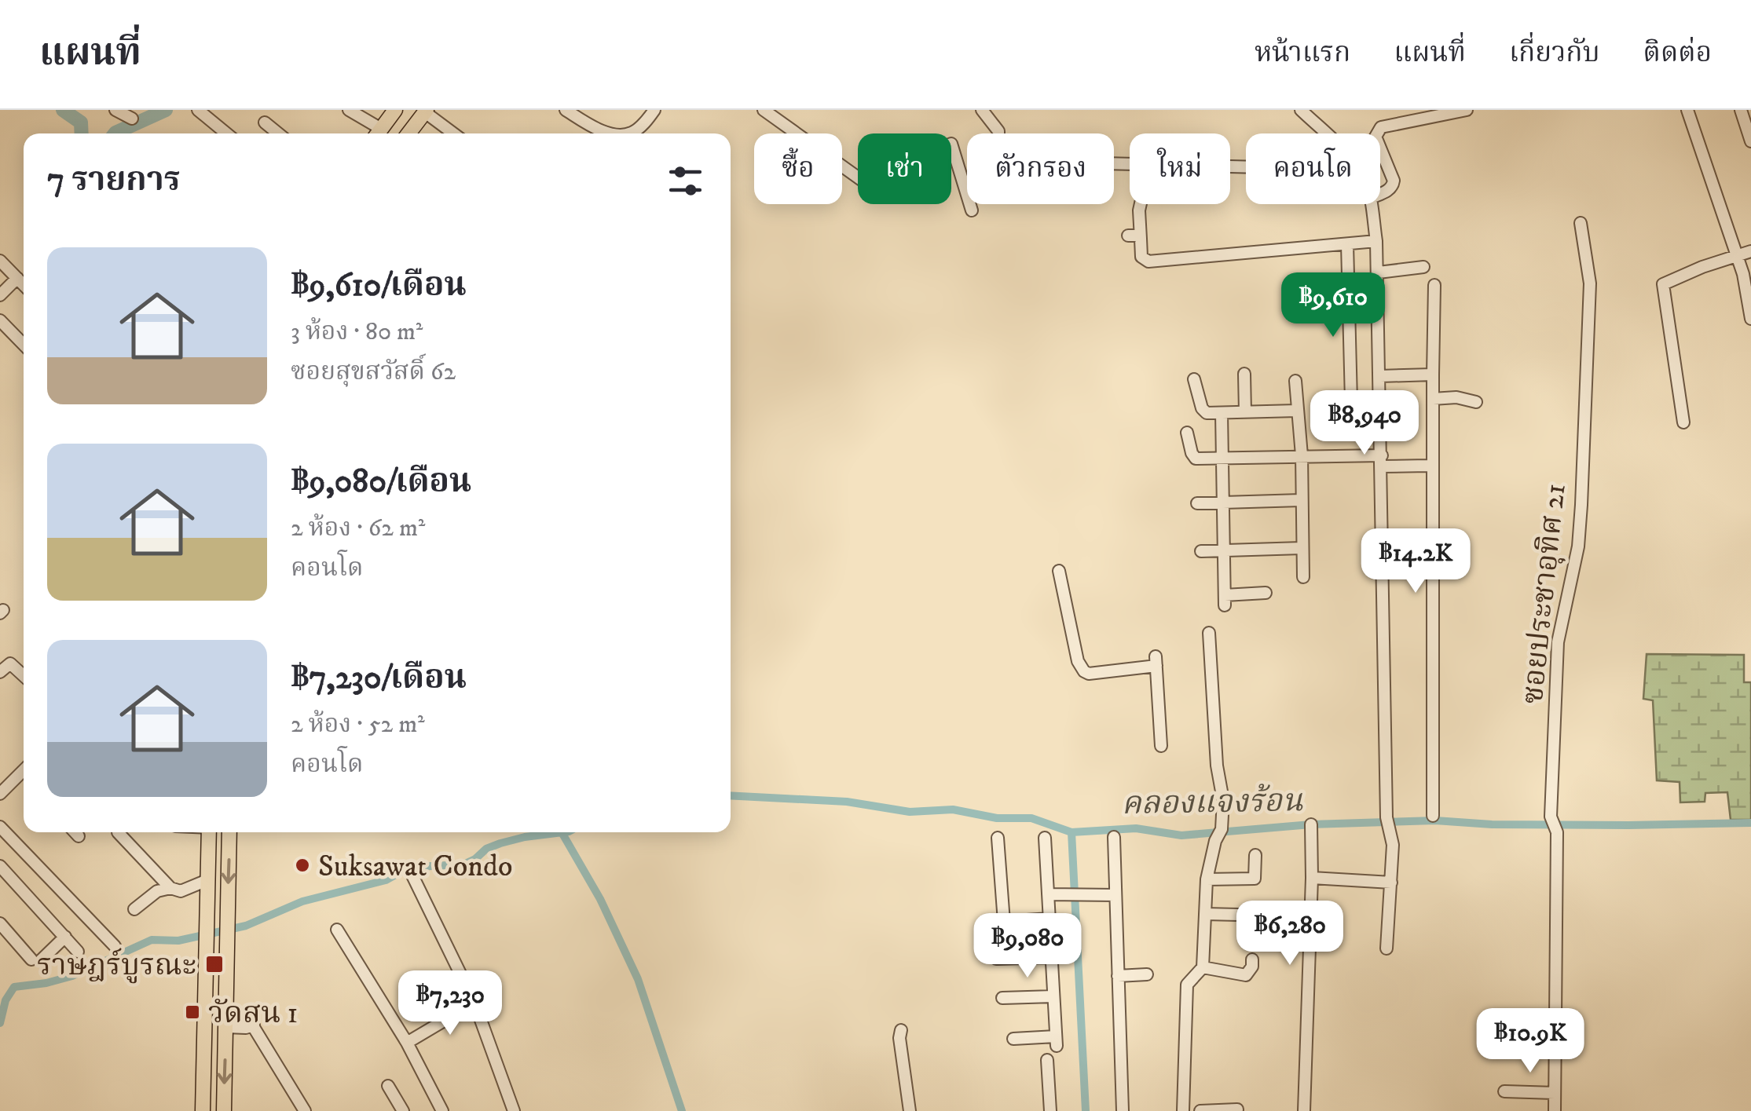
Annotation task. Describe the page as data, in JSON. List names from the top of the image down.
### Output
{
  "streets": {
    "street": ["ซอยประชาอุทิศ 21"]
  },
  "water": ["คลองแจงร้อน"],
  "places": {
    "other": ["Suksawat Condo"],
    "transit": ["ราษฎร์บูรณะ", "วัดสน 1"]
  },
  "page": {
    "header": "แผนที่",
    "nav": [
      "หน้าแรก",
      "แผนที่",
      "เกี่ยวกับ",
      "ติดต่อ"
    ],
    "chip": [
      "ซื้อ",
      "เช่า",
      "ตัวกรอง",
      "ใหม่",
      "คอนโด"
    ],
    "heading": "7 รายการ",
    "list": [
      {
        "name": "฿9,610/เดือน",
        "note": "3 ห้อง · 80 m² · ซอยสุขสวัสดิ์ 62"
      },
      {
        "name": "฿9,080/เดือน",
        "note": "2 ห้อง · 62 m² · คอนโด"
      },
      {
        "name": "฿7,230/เดือน",
        "note": "2 ห้อง · 52 m² · คอนโด"
      }
    ],
    "price": [
      "฿9,610",
      "฿8,940",
      "฿14.2K",
      "฿6,280",
      "฿9,080",
      "฿7,230",
      "฿10.9K"
    ]
  }
}
